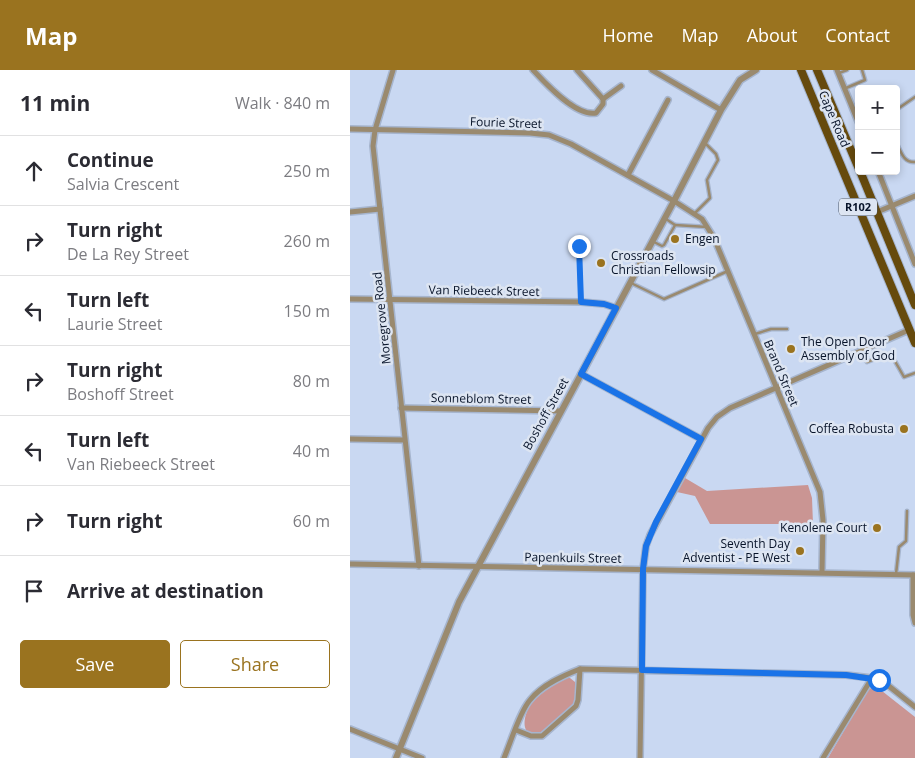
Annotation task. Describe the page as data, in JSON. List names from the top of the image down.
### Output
{
  "streets": {
    "main road": ["Cape Road", "R102"],
    "street": [
      "Fourie Street",
      "Van Riebeeck Street",
      "Moregrove Road",
      "Brand Street",
      "Sonneblom Street",
      "Boshoff Street",
      "Papenkuils Street"
    ]
  },
  "crossings": [
    ["Fourie Street", "Moregrove Road"],
    ["Fourie Street", "Brand Street"],
    ["Fourie Street", "Boshoff Street"],
    ["Van Riebeeck Street", "Moregrove Road"],
    ["Van Riebeeck Street", "Boshoff Street"],
    ["Moregrove Road", "Sonneblom Street"],
    ["Moregrove Road", "Papenkuils Street"],
    ["Brand Street", "Boshoff Street"],
    ["Brand Street", "Papenkuils Street"],
    ["Sonneblom Street", "Boshoff Street"],
    ["Boshoff Street", "Papenkuils Street"]
  ],
  "places": [
    "Engen",
    "Crossroads Christian Fellowsip",
    "The Open Door Assembly of God",
    "Coffea Robusta",
    "Kenolene Court",
    "Seventh Day Adventist - PE West"
  ],
  "page": {
    "header": "Map",
    "nav": [
      "Home",
      "Map",
      "About",
      "Contact"
    ],
    "heading": ["11 min", "Walk · 840 m"],
    "map_buttons": ["+", "−"],
    "list": [
      ["Continue", "Salvia Crescent", "250 m"],
      ["Turn right", "De La Rey Street", "260 m"],
      ["Turn left", "Laurie Street", "150 m"],
      ["Turn right", "Boshoff Street", "80 m"],
      ["Turn left", "Van Riebeeck Street", "40 m"],
      ["Turn right", "60 m"],
      "Arrive at destination"
    ],
    "buttons": ["Save", "Share"]
  }
}
